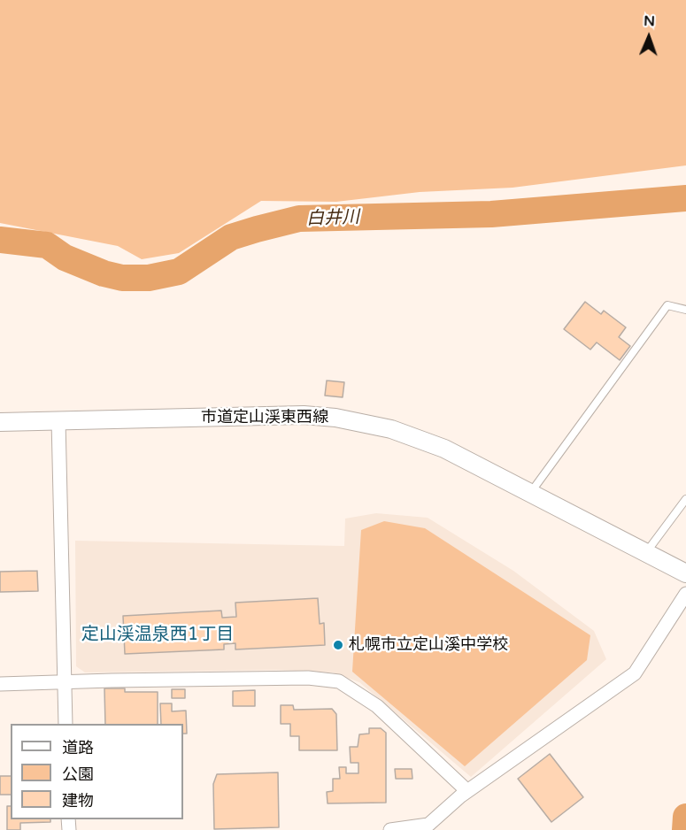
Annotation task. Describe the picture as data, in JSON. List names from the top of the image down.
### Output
{
  "streets": {
    "street": ["市道定山渓東西線"]
  },
  "districts": ["定山渓温泉西1丁目"],
  "water": ["白井川"],
  "places": ["札幌市立定山溪中学校"],
  "legend": ["道路", "公園", "建物"],
  "north": "top"
}
